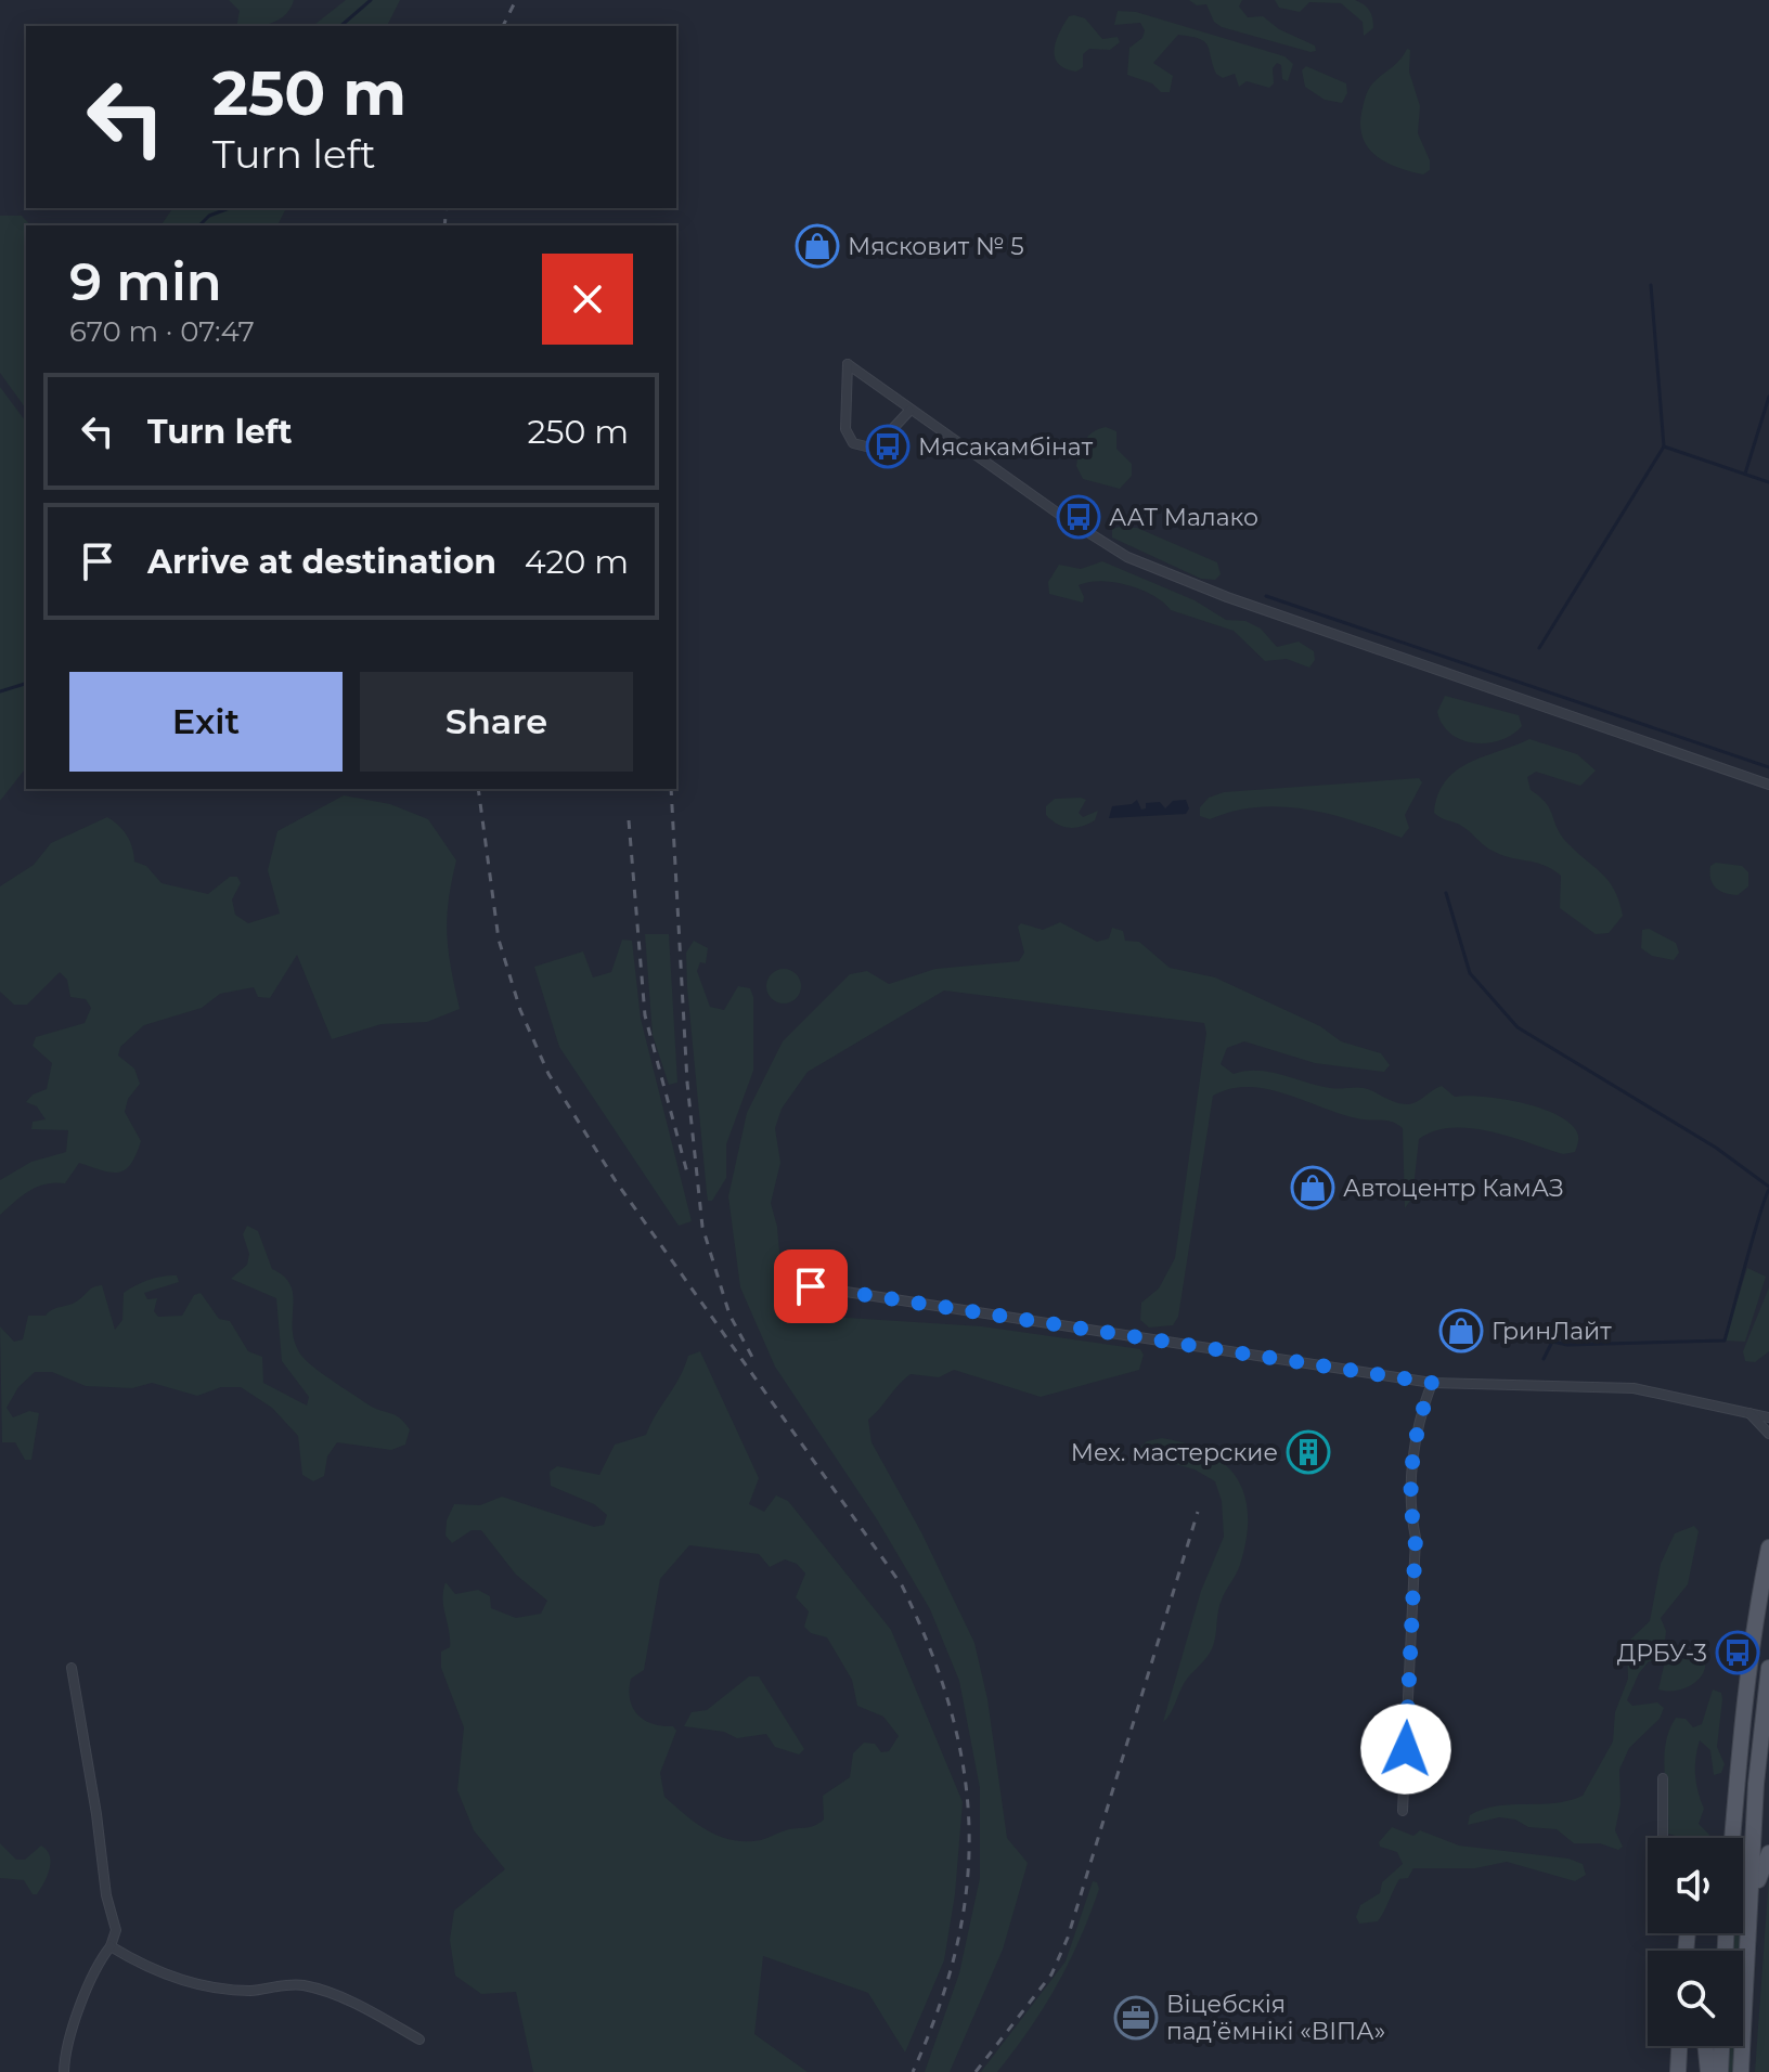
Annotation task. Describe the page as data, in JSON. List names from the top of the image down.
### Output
{
  "places": {
    "shop": ["Мясковит № 5", "Автоцентр КамАЗ", "ГринЛайт"],
    "bus stop": ["Мясакамбінат", "ААТ Малако", "ДРБУ-3"],
    "building": ["Мех. мастерские"],
    "office": ["Віцебскія падʼёмнікі «ВІПА»"]
  },
  "page": {
    "turn": ["250 m", "Turn left"],
    "heading": ["9 min", "670 m · 07:47"],
    "list": [
      {
        "name": "Turn left",
        "value": "250 m"
      },
      {
        "name": "Arrive at destination",
        "value": "420 m"
      }
    ],
    "buttons": ["Exit", "Share"]
  }
}
